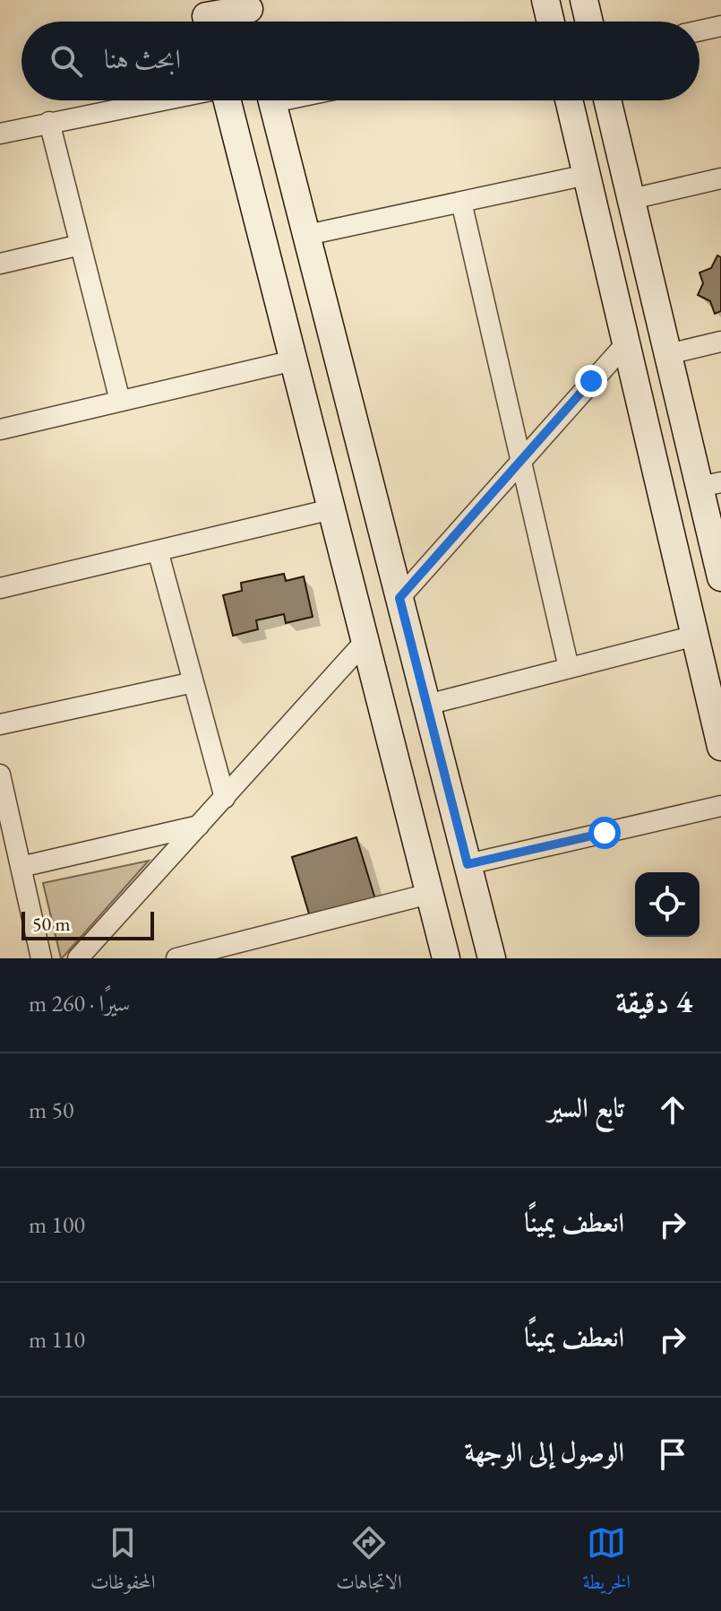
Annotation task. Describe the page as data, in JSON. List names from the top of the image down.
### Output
{
  "scale_bar": "50 m",
  "page": {
    "search": "ابحث هنا",
    "scale": "50 m",
    "heading": ["4 دقيقة", "سيرًا · 260 m"],
    "list": [
      ["تابع السير", "50 m"],
      ["انعطف يمينًا", "100 m"],
      ["انعطف يمينًا", "110 m"],
      "الوصول إلى الوجهة"
    ],
    "nav": ["الخريطة", "الاتجاهات", "المحفوظات"]
  }
}
